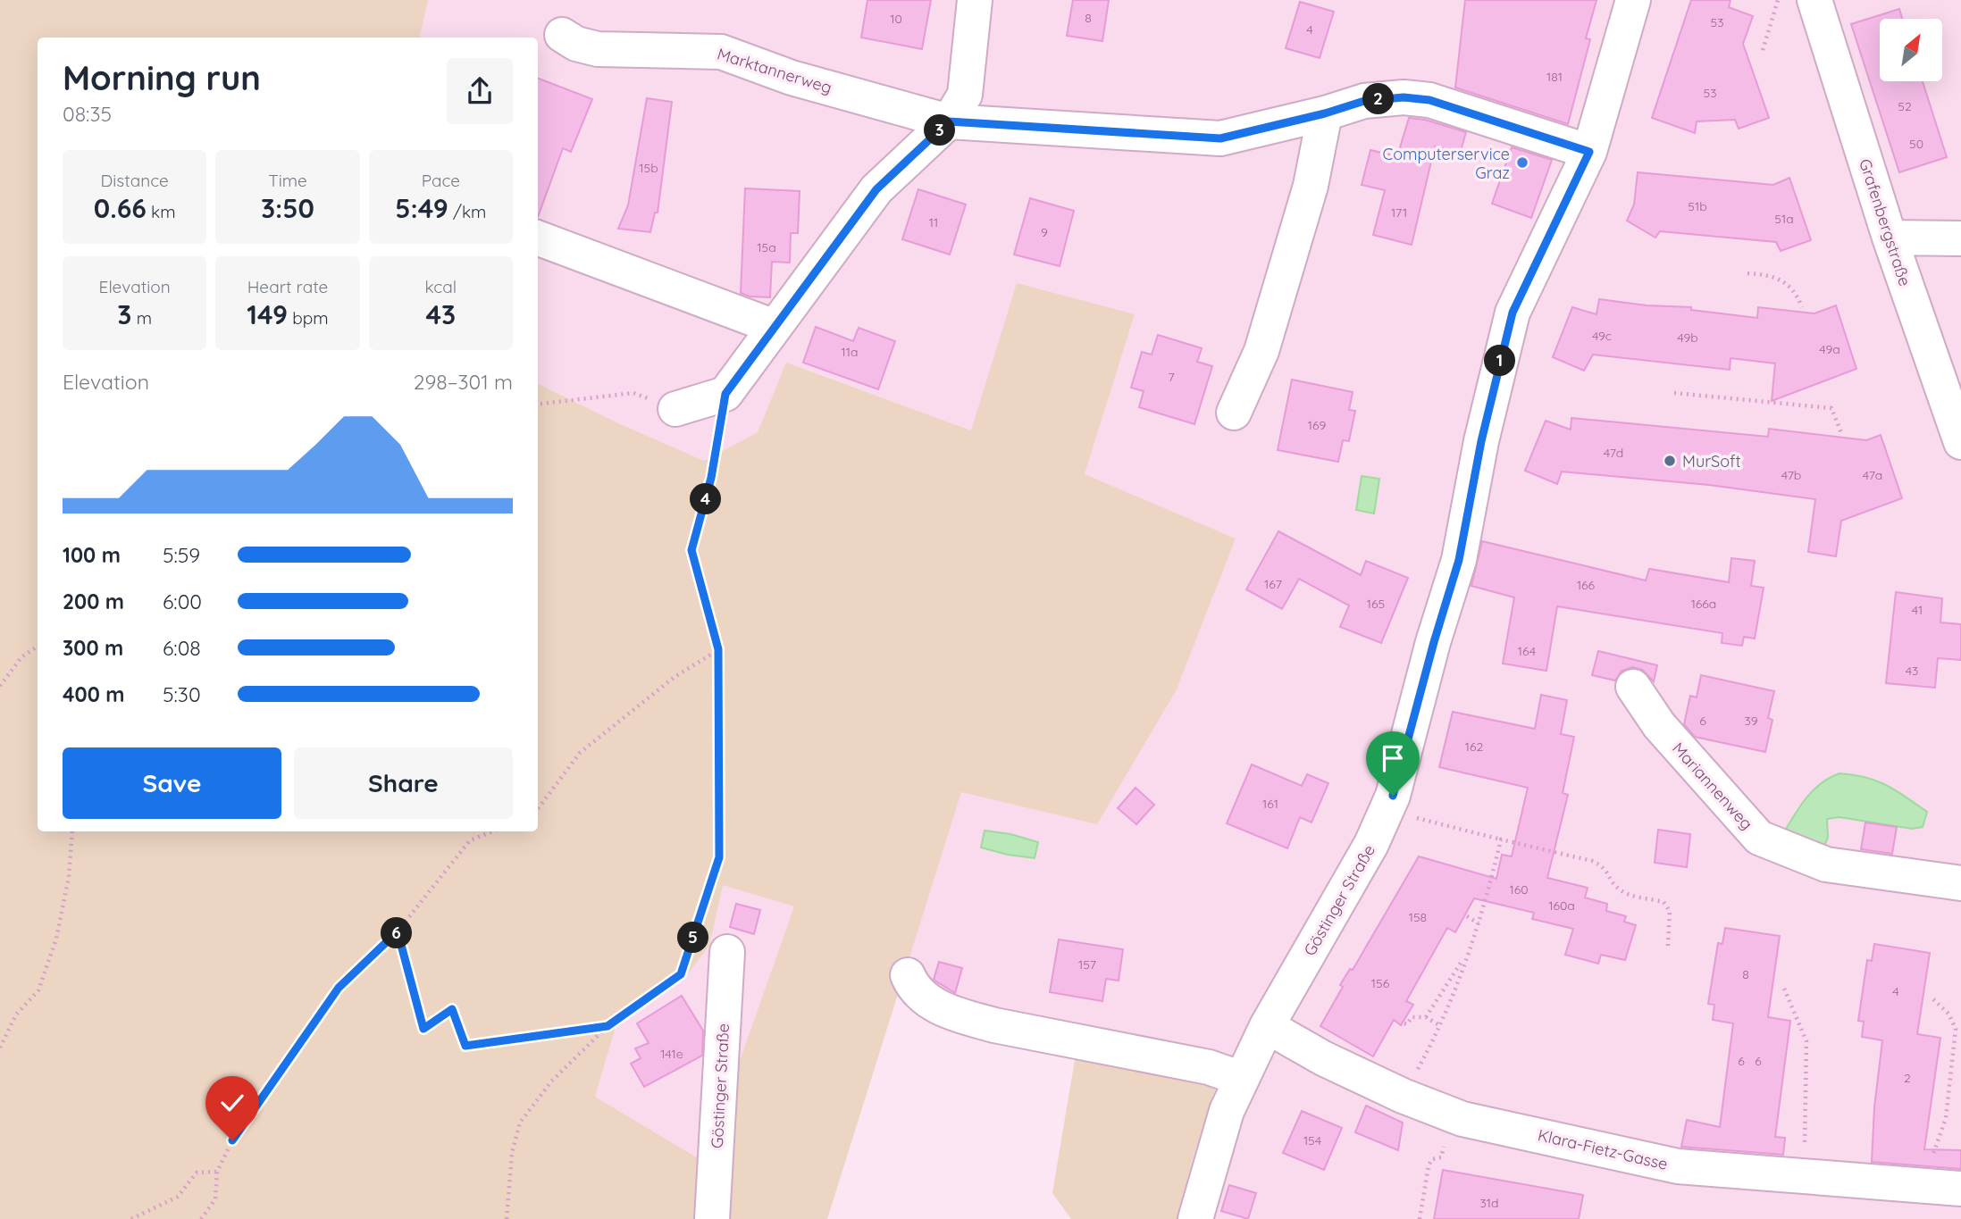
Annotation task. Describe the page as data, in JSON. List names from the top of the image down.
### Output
{
  "streets": {
    "street": [
      "Marktannerweg",
      "Grafenbergstraße",
      "Mariannenweg",
      "Göstinger Straße",
      "Klara-Fietz-Gasse"
    ]
  },
  "crossings": [
    ["Marktannerweg", "Göstinger Straße"],
    ["Göstinger Straße", "Klara-Fietz-Gasse"]
  ],
  "places": ["Computerservice Graz", "MurSoft"],
  "house_numbers": [
    "8",
    "10",
    "53",
    "4",
    "181",
    "53",
    "52",
    "50",
    "15b",
    "51b",
    "171",
    "51a",
    "11",
    "9",
    "15a",
    "49c",
    "49b",
    "49a",
    "11a",
    "7",
    "169",
    "47d",
    "47b",
    "47a",
    "167",
    "166",
    "165",
    "166a",
    "41",
    "164",
    "43",
    "6",
    "39",
    "162",
    "161",
    "160",
    "160a",
    "158",
    "157",
    "8",
    "156",
    "4",
    "141e",
    "6",
    "6",
    "2",
    "154",
    "31d"
  ],
  "north": "top right",
  "page": {
    "heading": ["Morning run", "08:35"],
    "pins": [
      "2",
      "3",
      "1",
      "4",
      "6",
      "5"
    ],
    "stats": [
      ["Distance", "0.66 km"],
      ["Time", "3:50"],
      ["Pace", "5:49 /km"],
      ["Elevation", "3 m"],
      ["Heart rate", "149 bpm"],
      ["kcal", "43"]
    ],
    "chart": ["Elevation", "298–301 m"],
    "list": [
      {
        "name": "100 m",
        "note": "5:59"
      },
      {
        "name": "200 m",
        "note": "6:00"
      },
      {
        "name": "300 m",
        "note": "6:08"
      },
      {
        "name": "400 m",
        "note": "5:30"
      }
    ],
    "buttons": ["Save", "Share"]
  }
}
